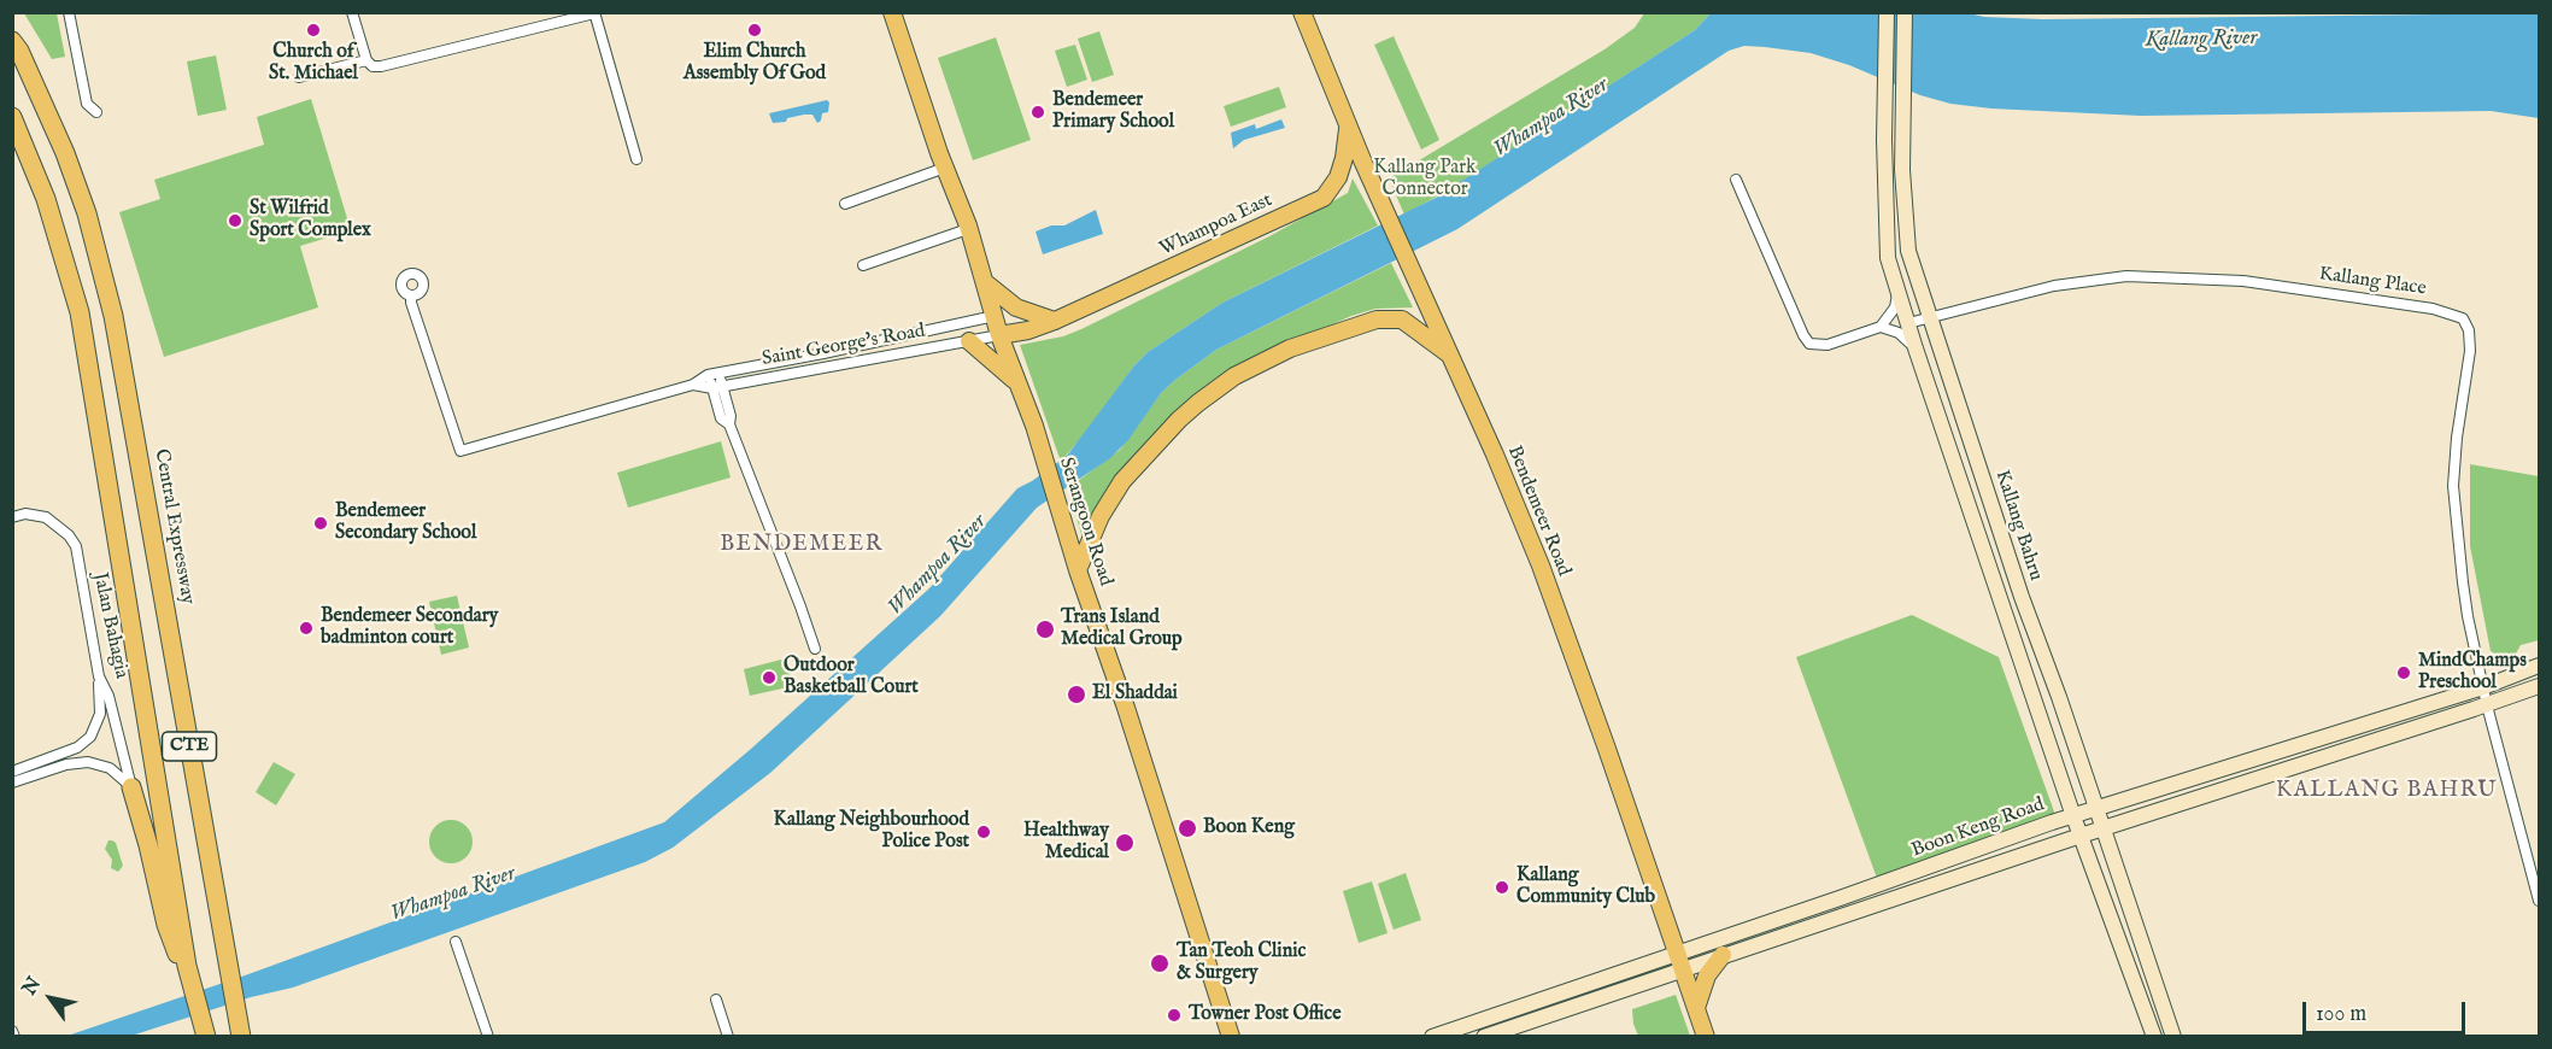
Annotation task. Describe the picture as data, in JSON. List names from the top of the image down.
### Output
{
  "streets": {
    "highway": ["Central Expressway", "CTE"],
    "main road": [
      "Whampoa East",
      "Bendemeer Road",
      "Serangoon Road",
      "Kallang Bahru",
      "Boon Keng Road"
    ],
    "street": ["Kallang Place", "Saint George's Road", "Jalan Bahagia"]
  },
  "crossings": [
    ["Whampoa East", "Saint George's Road"],
    ["Whampoa East", "Bendemeer Road"],
    ["Whampoa East", "Serangoon Road"],
    ["Kallang Place", "Kallang Bahru"],
    ["Kallang Place", "Boon Keng Road"],
    ["Saint George's Road", "Serangoon Road"],
    ["Bendemeer Road", "Boon Keng Road"],
    ["Kallang Bahru", "Boon Keng Road"]
  ],
  "districts": ["BENDEMEER", "KALLANG BAHRU"],
  "water": ["Kallang River", "Whampoa River"],
  "parks": ["Kallang Park Connector"],
  "places": [
    "Church of St. Michael",
    "Elim Church Assembly Of God",
    "Bendemeer Primary School",
    "St Wilfrid Sport Complex",
    "Bendemeer Secondary School",
    "Bendemeer Secondary badminton court",
    "Trans Island Medical Group",
    "MindChamps Preschool",
    "Outdoor Basketball Court",
    "El Shaddai",
    "Boon Keng",
    "Kallang Neighbourhood Police Post",
    "Healthway Medical",
    "Kallang Community Club",
    "Tan Teoh Clinic & Surgery",
    "Towner Post Office"
  ],
  "scale_bar": "100 m",
  "north": "top left"
}
